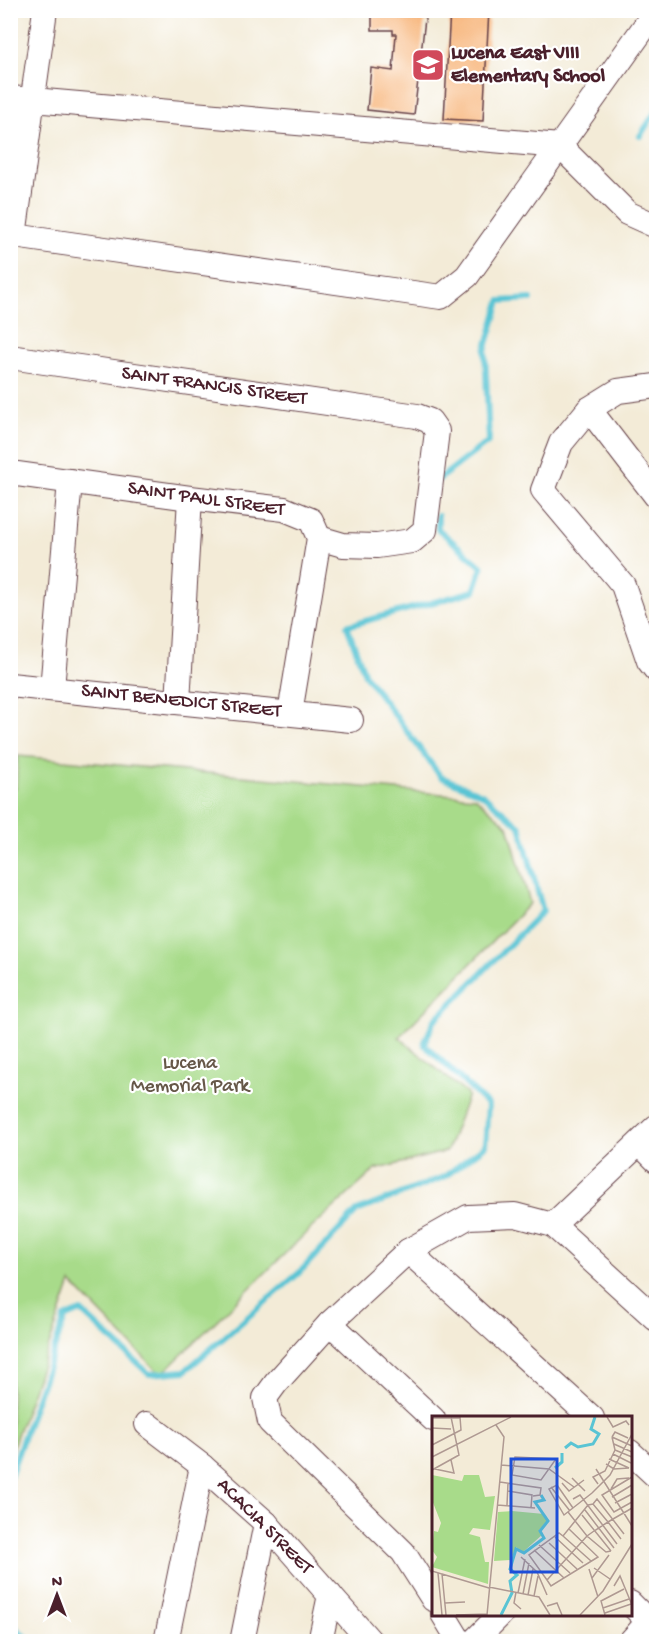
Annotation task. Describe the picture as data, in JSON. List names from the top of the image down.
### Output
{
  "streets": {
    "street": [
      "SAINT FRANCIS STREET",
      "SAINT PAUL STREET",
      "SAINT BENEDICT STREET",
      "ACACIA STREET"
    ]
  },
  "crossings": [
    ["SAINT FRANCIS STREET", "SAINT PAUL STREET"]
  ],
  "parks": ["Lucena Memorial Park"],
  "places": {
    "school or university": ["Lucena East VIII Elementary School"]
  },
  "north": "top"
}
